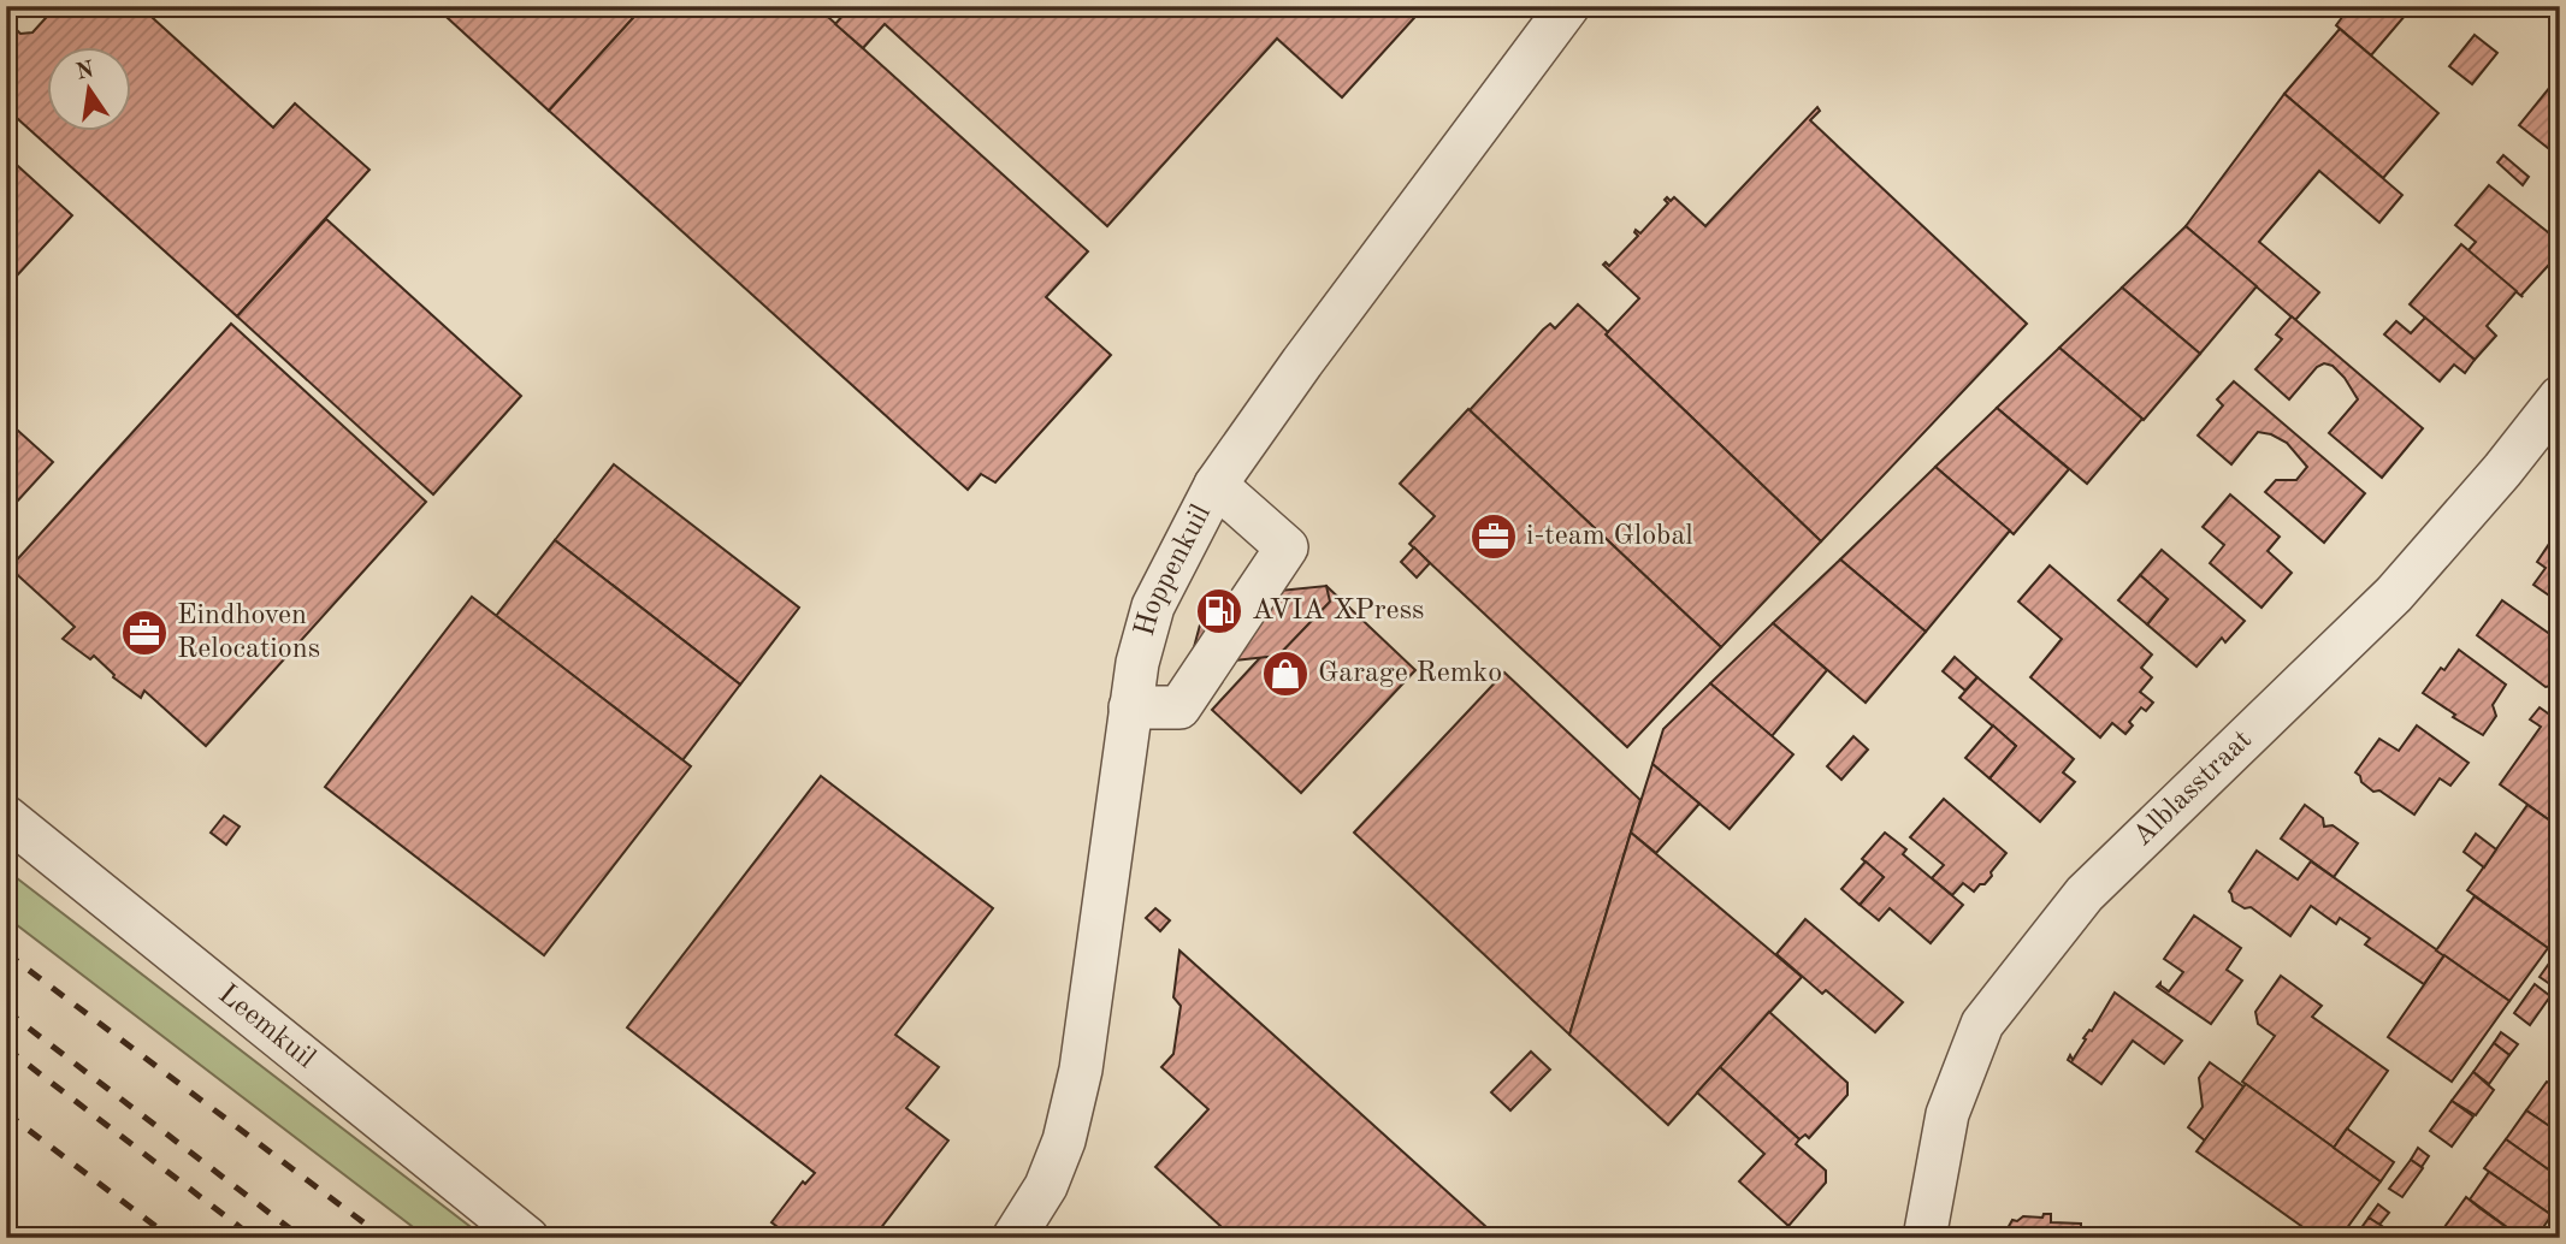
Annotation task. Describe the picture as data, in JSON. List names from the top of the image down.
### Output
{
  "streets": {
    "street": ["Hoppenkuil", "Alblasstraat", "Leemkuil"]
  },
  "places": {
    "office": ["i-team Global", "Eindhoven Relocations"],
    "fuel station": ["AVIA XPress"],
    "shop": ["Garage Remko"]
  },
  "north": "top"
}
